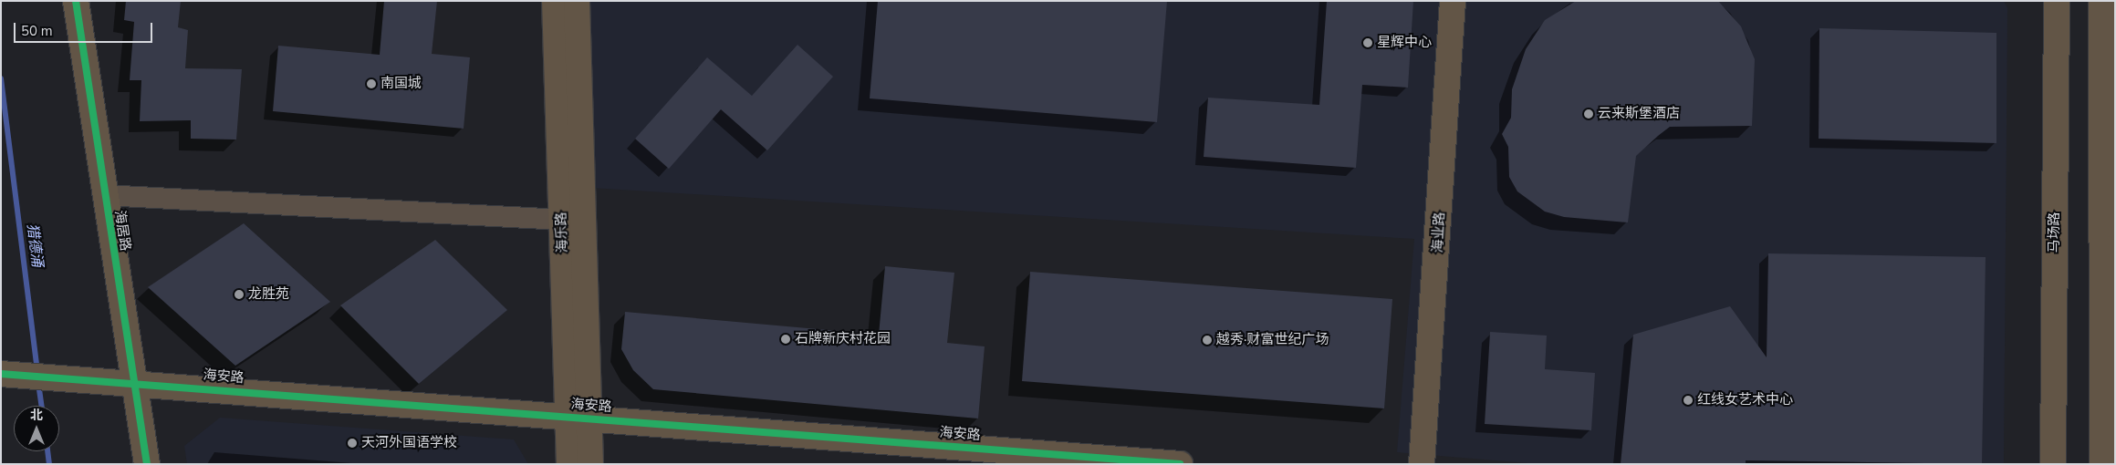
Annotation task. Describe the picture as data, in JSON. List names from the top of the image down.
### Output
{
  "streets": {
    "street": [
      "海居路",
      "海乐路",
      "海业路",
      "马场路",
      "海安路"
    ]
  },
  "crossings": [
    ["海居路", "海安路"],
    ["海乐路", "海安路"]
  ],
  "water": ["猎德涌"],
  "places": [
    "星辉中心",
    "南国城",
    "云来斯堡酒店",
    "龙胜苑",
    "石牌新庆村花园",
    "越秀·财富世纪广场",
    "红线女艺术中心",
    "天河外国语学校"
  ],
  "scale_bar": "50 m",
  "north": "top"
}
